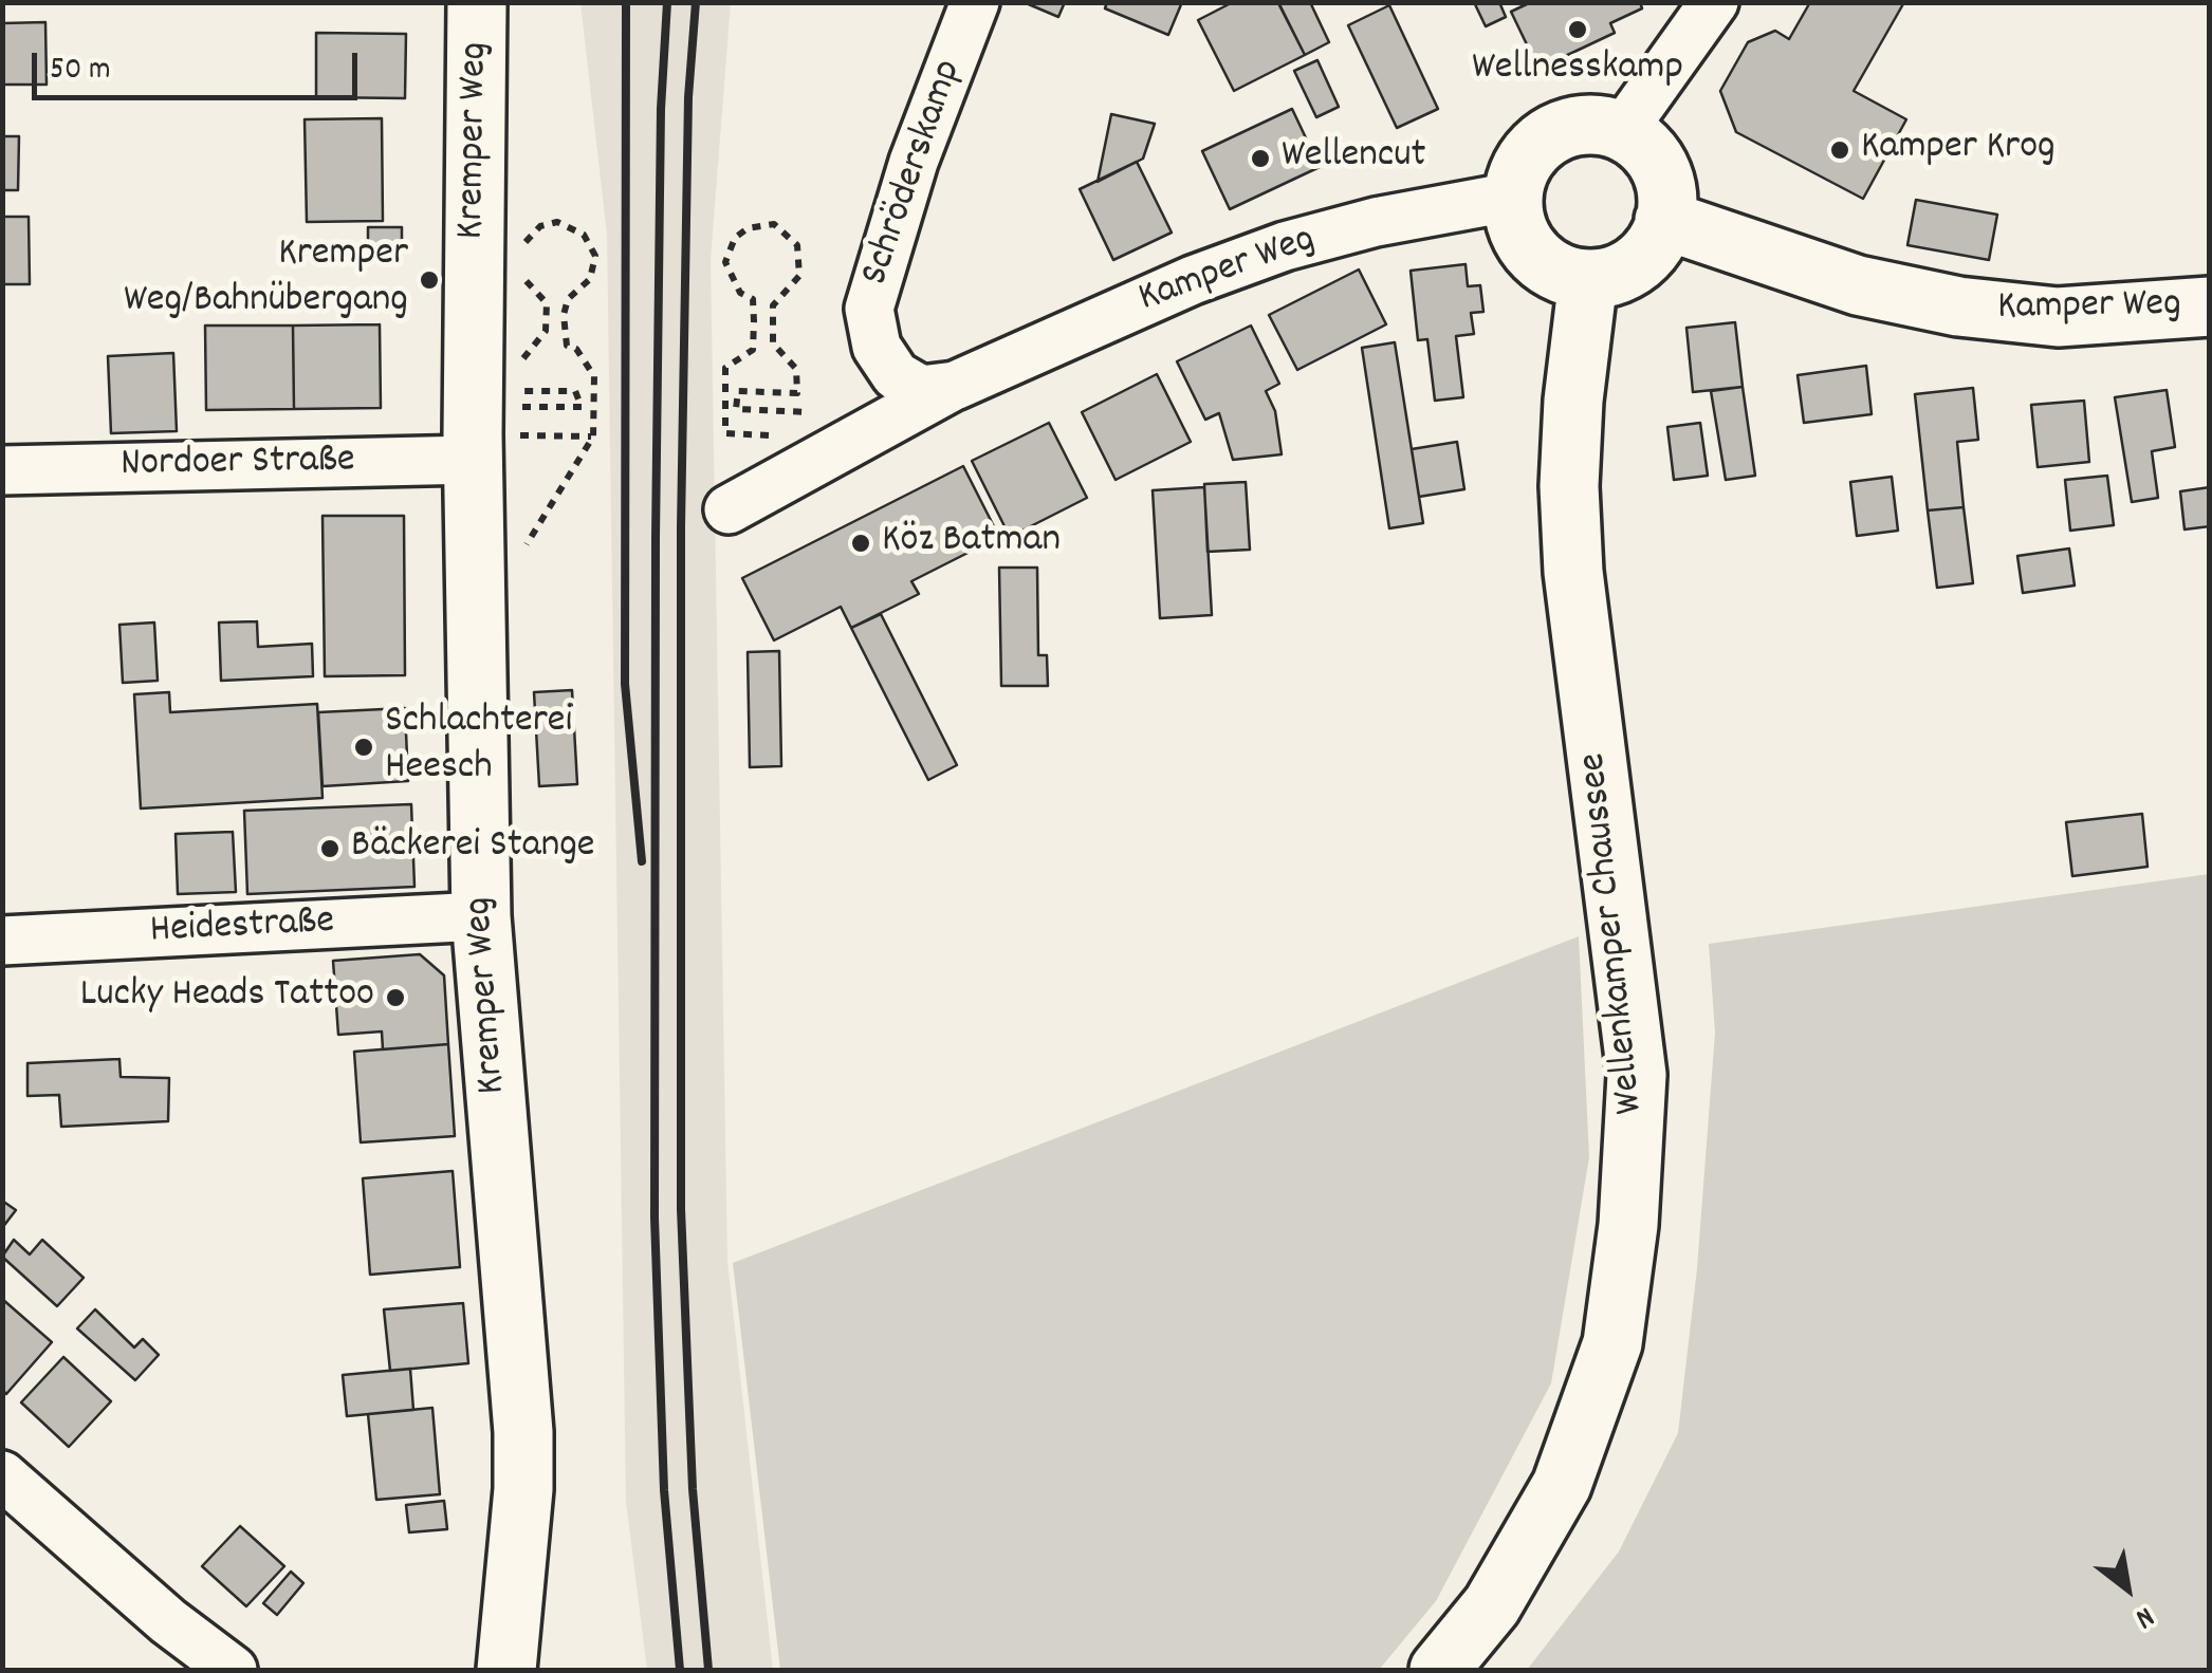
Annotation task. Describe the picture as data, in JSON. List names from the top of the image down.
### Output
{
  "streets": {
    "main road": ["Kremper Weg", "Kamper Weg", "Wellenkamper Chaussee"],
    "street": ["Schröderskamp", "Nordoer Straße", "Heidestraße"]
  },
  "crossings": [
    ["Kremper Weg", "Nordoer Straße"],
    ["Kremper Weg", "Heidestraße"],
    ["Schröderskamp", "Kamper Weg"],
    ["Kamper Weg", "Wellenkamper Chaussee"]
  ],
  "places": [
    "Wellnesskamp",
    "Kamper Krog",
    "Wellencut",
    "Kremper Weg/Bahnübergang",
    "Köz Batman",
    "Schlachterei Heesch",
    "Bäckerei Stange",
    "Lucky Heads Tattoo"
  ],
  "scale_bar": "50 m",
  "north": "bottom right"
}
